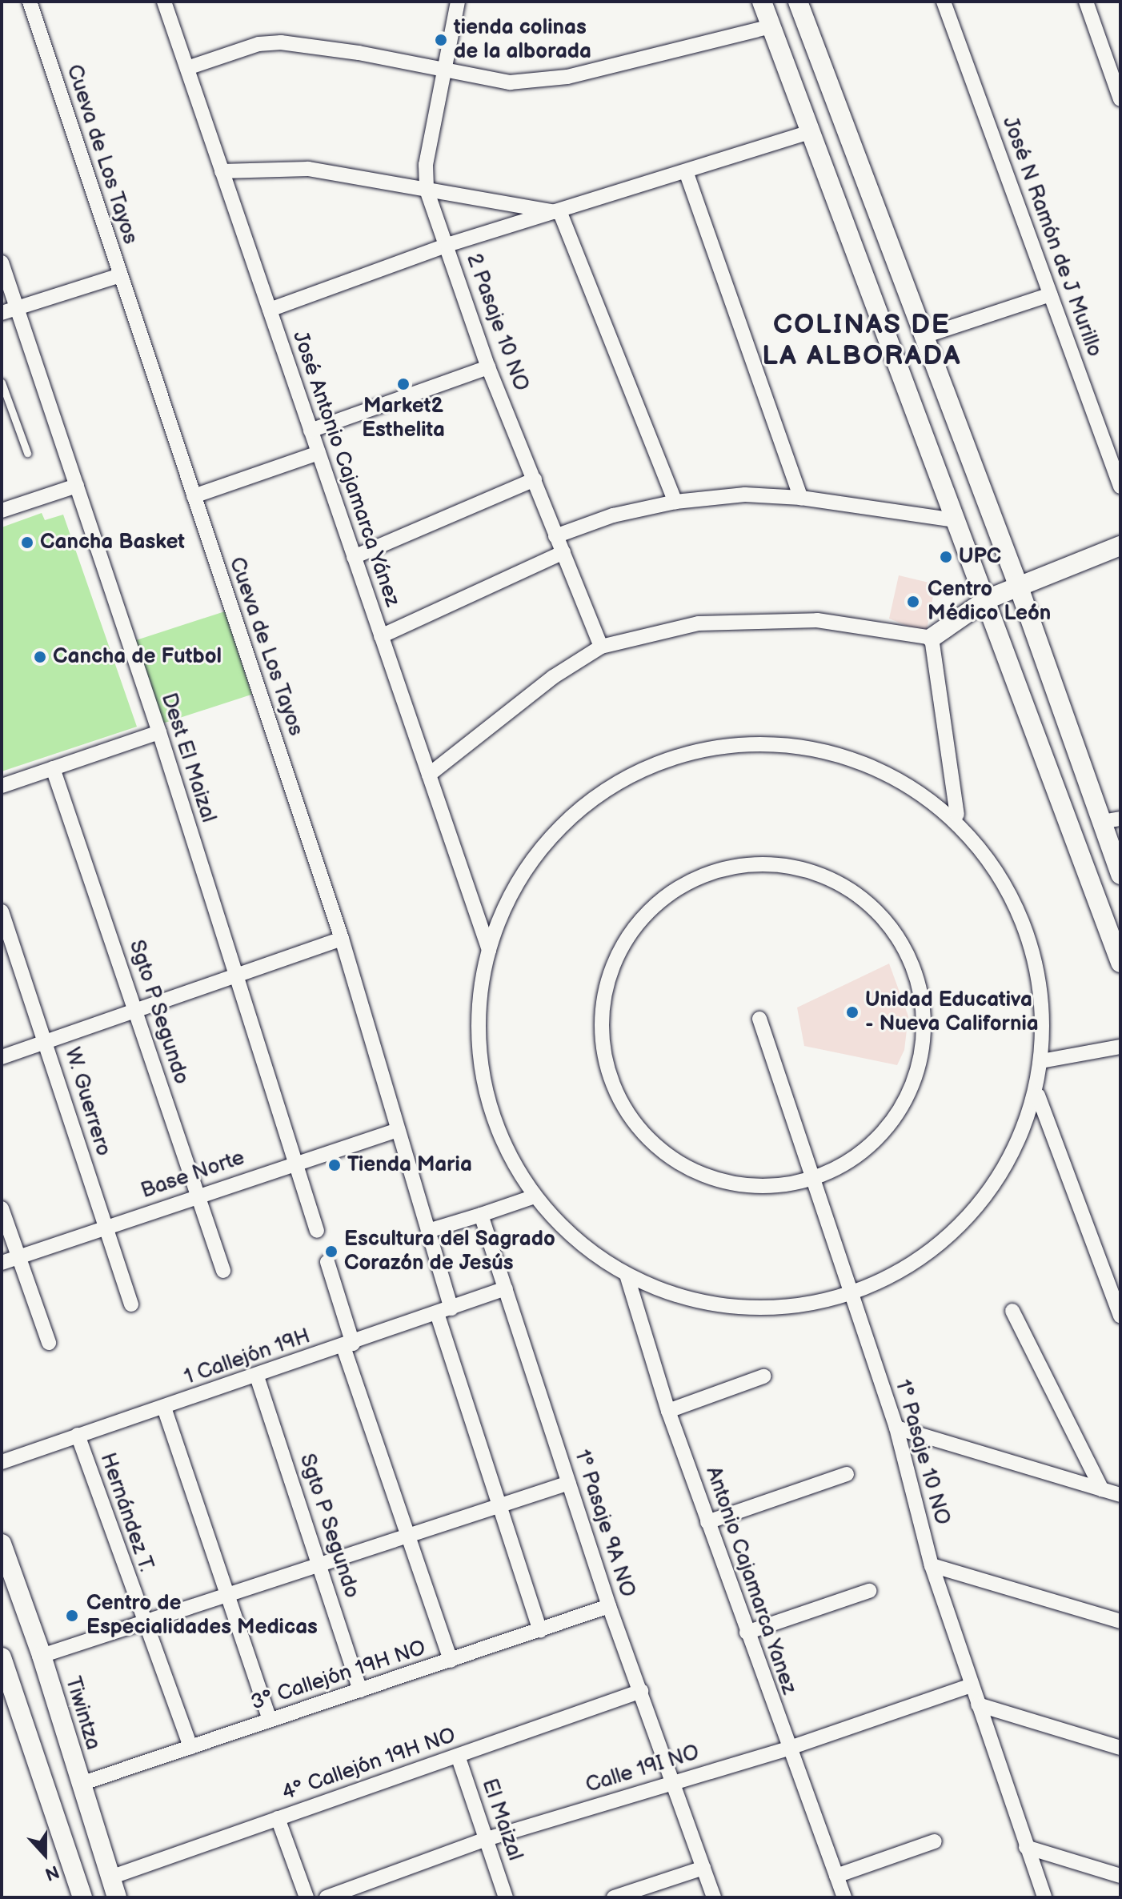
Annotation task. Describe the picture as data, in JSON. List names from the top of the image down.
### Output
{
  "streets": {
    "street": [
      "Cueva de Los Tayos",
      "José N Ramón de J Murillo",
      "2 Pasaje 10 NO",
      "José Antonio Cajamarca Yánez",
      "Dest El Maizal",
      "Sgto P Segundo",
      "W. Guerrero",
      "Base Norte",
      "1 Callejón 19H",
      "1° Pasaje 10 NO",
      "Hernández T.",
      "1º Pasaje 9A NO",
      "Antonio Cajamarca Yanez",
      "3° Callejón 19H NO",
      "Tiwintza",
      "4° Callejón 19H NO",
      "Calle 19I NO",
      "El Maizal"
    ]
  },
  "crossings": [
    ["Cueva de Los Tayos", "Base Norte"],
    ["Cueva de Los Tayos", "1 Callejón 19H"],
    ["Cueva de Los Tayos", "3° Callejón 19H NO"],
    ["Dest El Maizal", "Base Norte"],
    ["Sgto P Segundo", "Base Norte"],
    ["Sgto P Segundo", "1 Callejón 19H"],
    ["Sgto P Segundo", "3° Callejón 19H NO"],
    ["W. Guerrero", "Base Norte"],
    ["1 Callejón 19H", "Hernández T."],
    ["1 Callejón 19H", "1º Pasaje 9A NO"],
    ["1° Pasaje 10 NO", "Calle 19I NO"],
    ["Hernández T.", "3° Callejón 19H NO"],
    ["1º Pasaje 9A NO", "3° Callejón 19H NO"],
    ["1º Pasaje 9A NO", "4° Callejón 19H NO"],
    ["1º Pasaje 9A NO", "Calle 19I NO"],
    ["Antonio Cajamarca Yanez", "Calle 19I NO"],
    ["3° Callejón 19H NO", "Tiwintza"],
    ["Tiwintza", "4° Callejón 19H NO"],
    ["4° Callejón 19H NO", "El Maizal"],
    ["Calle 19I NO", "El Maizal"]
  ],
  "districts": ["COLINAS DE LA ALBORADA"],
  "places": [
    "tienda colinas de la alborada",
    "Market2 Esthelita",
    "Cancha Basket",
    "UPC",
    "Centro Médico León",
    "Cancha de Futbol",
    "Unidad Educativa - Nueva California",
    "Tienda Maria",
    "Escultura del Sagrado Corazón de Jesús",
    "Centro de Especialidades Medicas"
  ],
  "north": "bottom"
}
